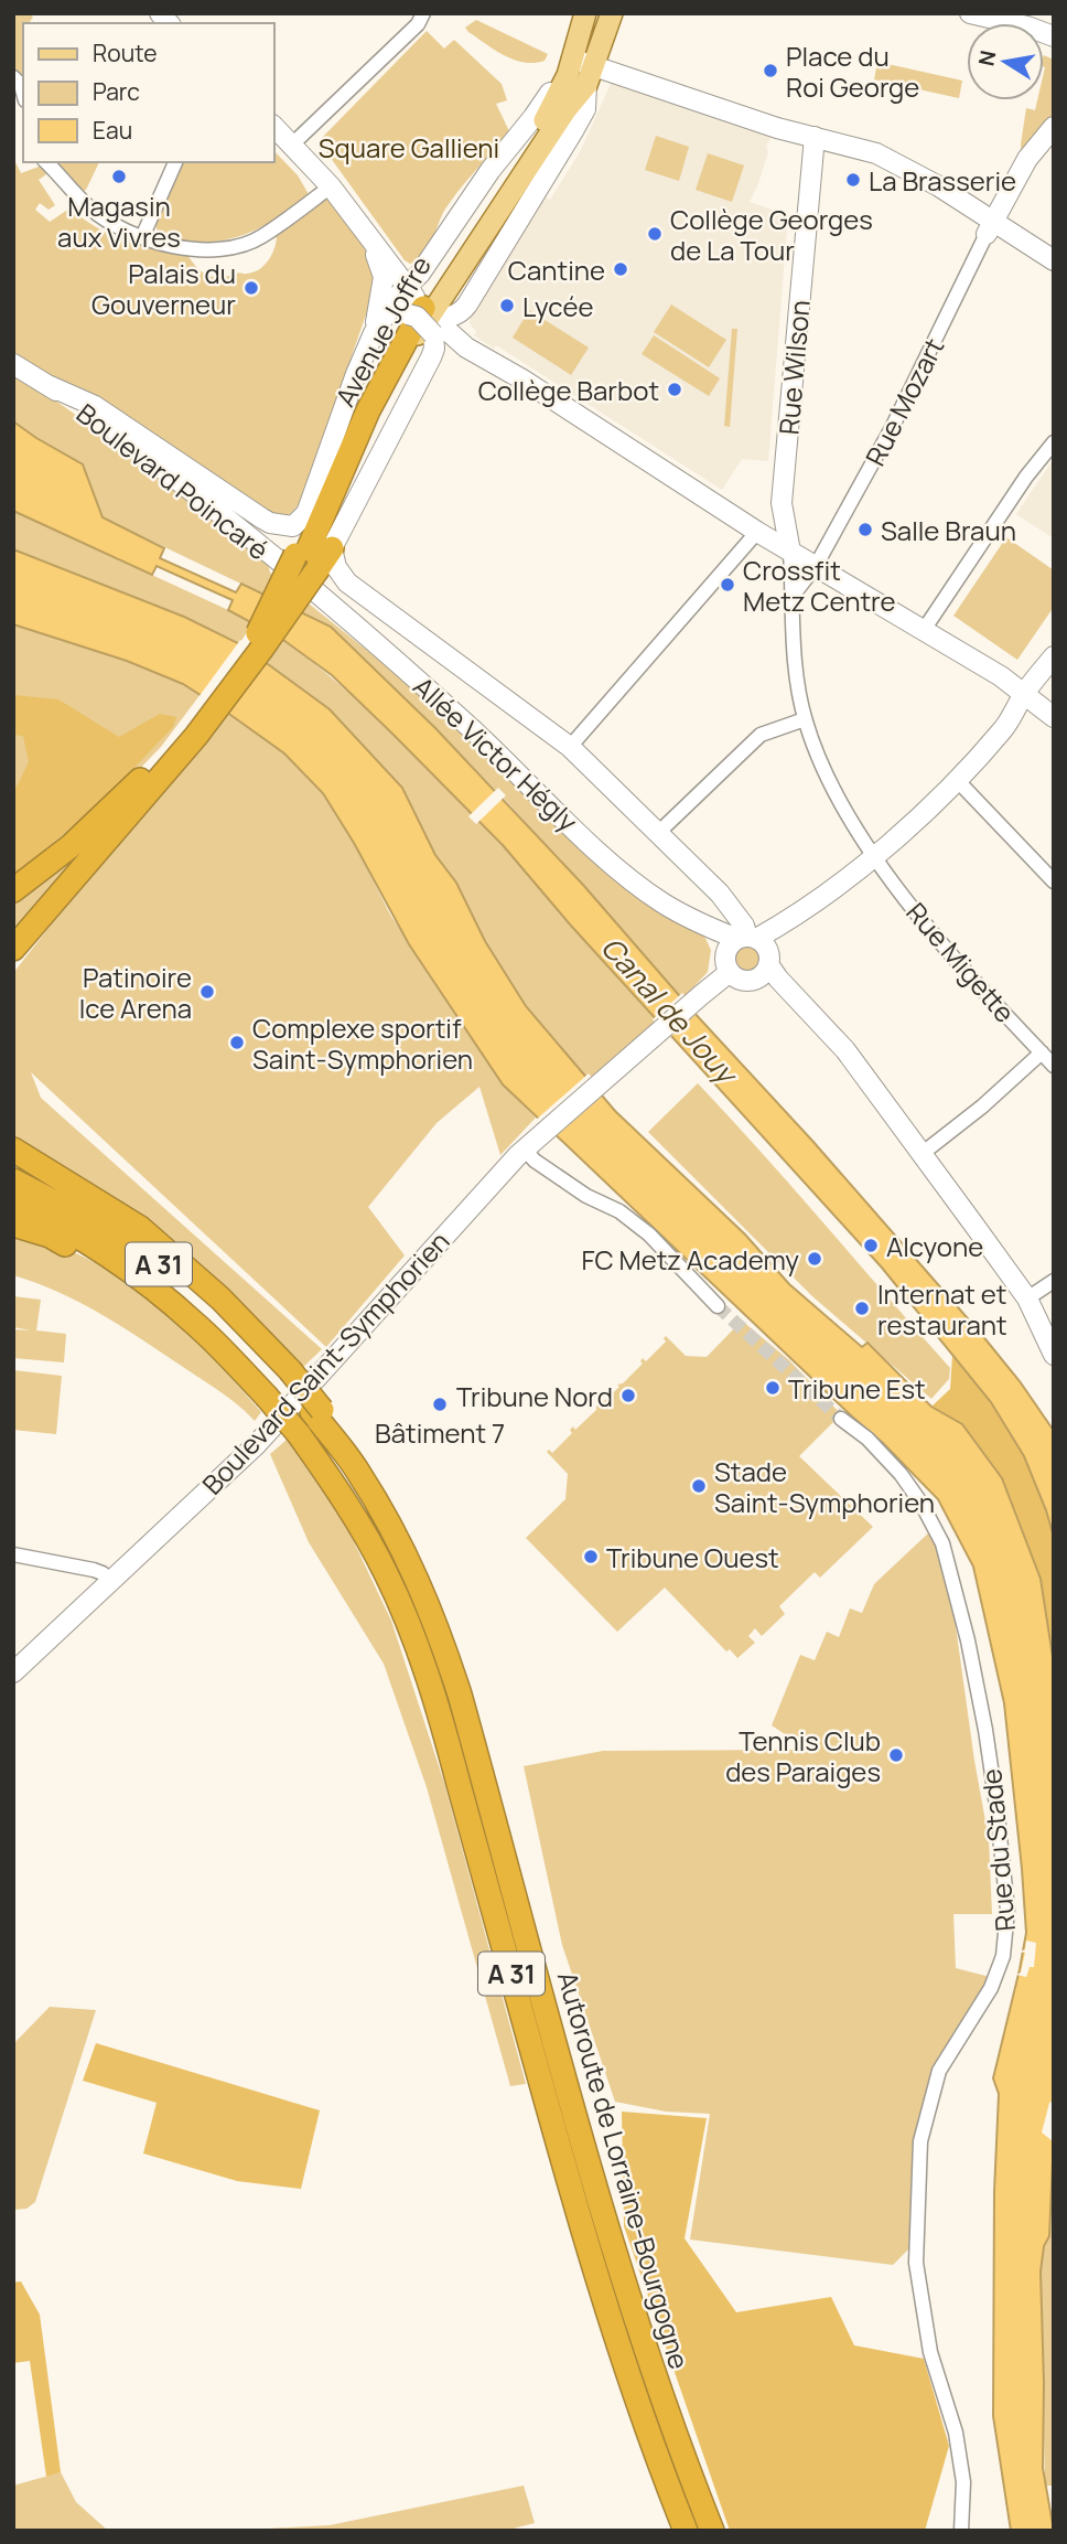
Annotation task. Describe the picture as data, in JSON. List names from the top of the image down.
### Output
{
  "streets": {
    "highway": ["Avenue Joffre", "A 31", "Autoroute de Lorraine-Bourgogne"],
    "street": [
      "Rue Wilson",
      "Rue Mozart",
      "Boulevard Poincaré",
      "Allée Victor Hégly",
      "Rue Migette",
      "Boulevard Saint-Symphorien",
      "Rue du Stade"
    ]
  },
  "crossings": [
    ["Avenue Joffre", "Boulevard Poincaré"],
    ["Avenue Joffre", "Allée Victor Hégly"],
    ["Rue Wilson", "Rue Migette"],
    ["Rue Mozart", "Rue Migette"],
    ["Boulevard Poincaré", "Allée Victor Hégly"],
    ["Allée Victor Hégly", "Boulevard Saint-Symphorien"],
    ["Rue Migette", "Boulevard Saint-Symphorien"],
    ["A 31", "Autoroute de Lorraine-Bourgogne"]
  ],
  "water": ["Canal de Jouy"],
  "parks": ["Square Gallieni"],
  "places": [
    "Place du Roi George",
    "Magasin aux Vivres",
    "La Brasserie",
    "Collège Georges de La Tour",
    "Cantine",
    "Palais du Gouverneur",
    "Lycée",
    "Collège Barbot",
    "Salle Braun",
    "Crossfit Metz Centre",
    "Patinoire Ice Arena",
    "Complexe sportif Saint-Symphorien",
    "Alcyone",
    "FC Metz Academy",
    "Internat et restaurant",
    "Tribune Est",
    "Tribune Nord",
    "Bâtiment 7",
    "Stade Saint-Symphorien",
    "Tribune Ouest",
    "Tennis Club des Paraiges"
  ],
  "legend": ["Route", "Parc", "Eau"],
  "north": "left"
}
